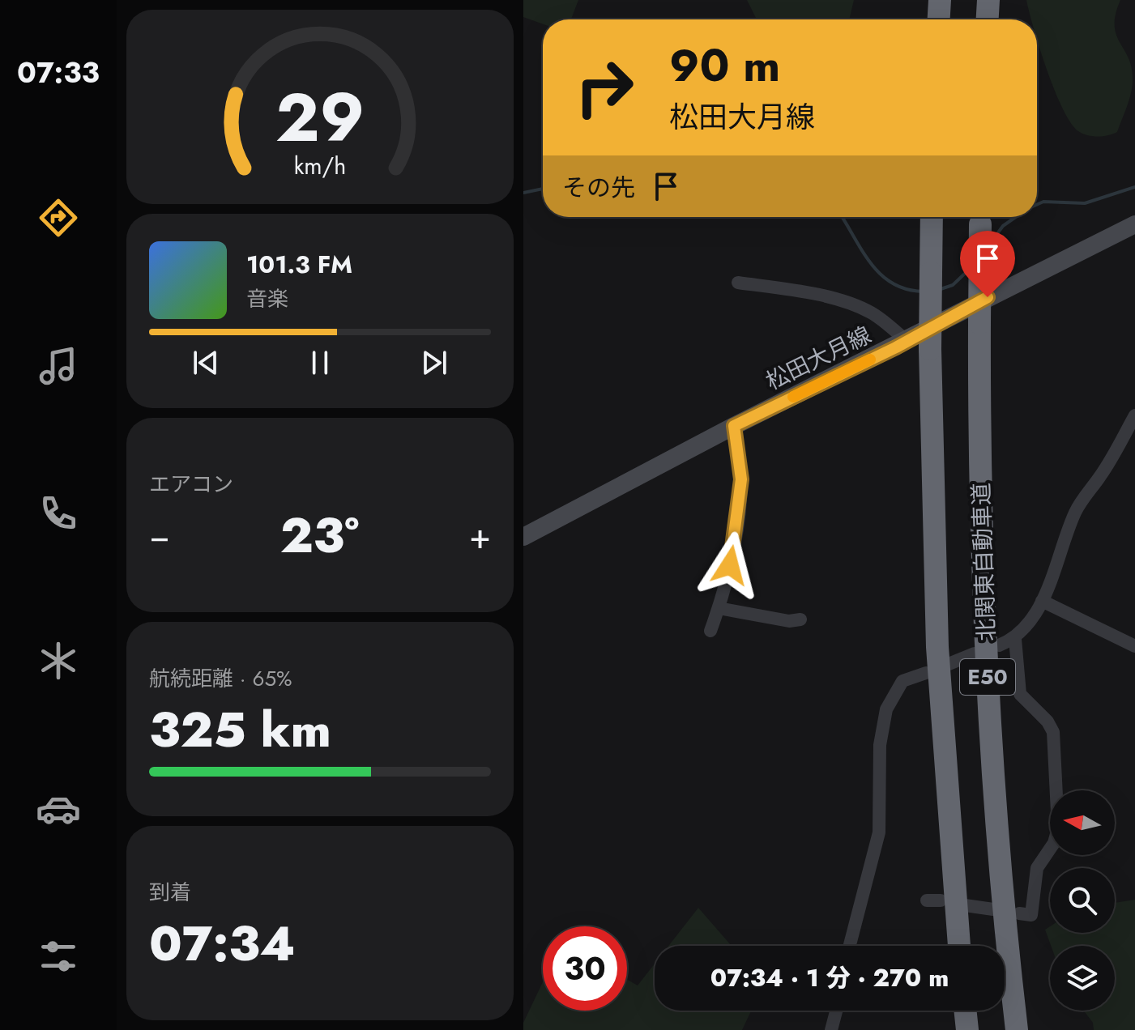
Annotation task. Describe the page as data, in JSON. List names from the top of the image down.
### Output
{
  "streets": {
    "highway": ["北関東自動車道", "E50"],
    "main road": ["松田大月線"]
  },
  "north": "left",
  "page": {
    "tabs": "07:33",
    "turn": ["90 m", "松田大月線"],
    "then": "その先",
    "song": ["101.3 FM", "音楽"],
    "tile": [
      "エアコン",
      ["航続距離 · 65%", "325 km"],
      ["到着", "07:34"]
    ],
    "heat": ["−", "23°", "+"],
    "limit": "30",
    "trip": "07:34 · 1 分 · 270 m",
    "gauge": ["29", "km/h"]
  }
}
